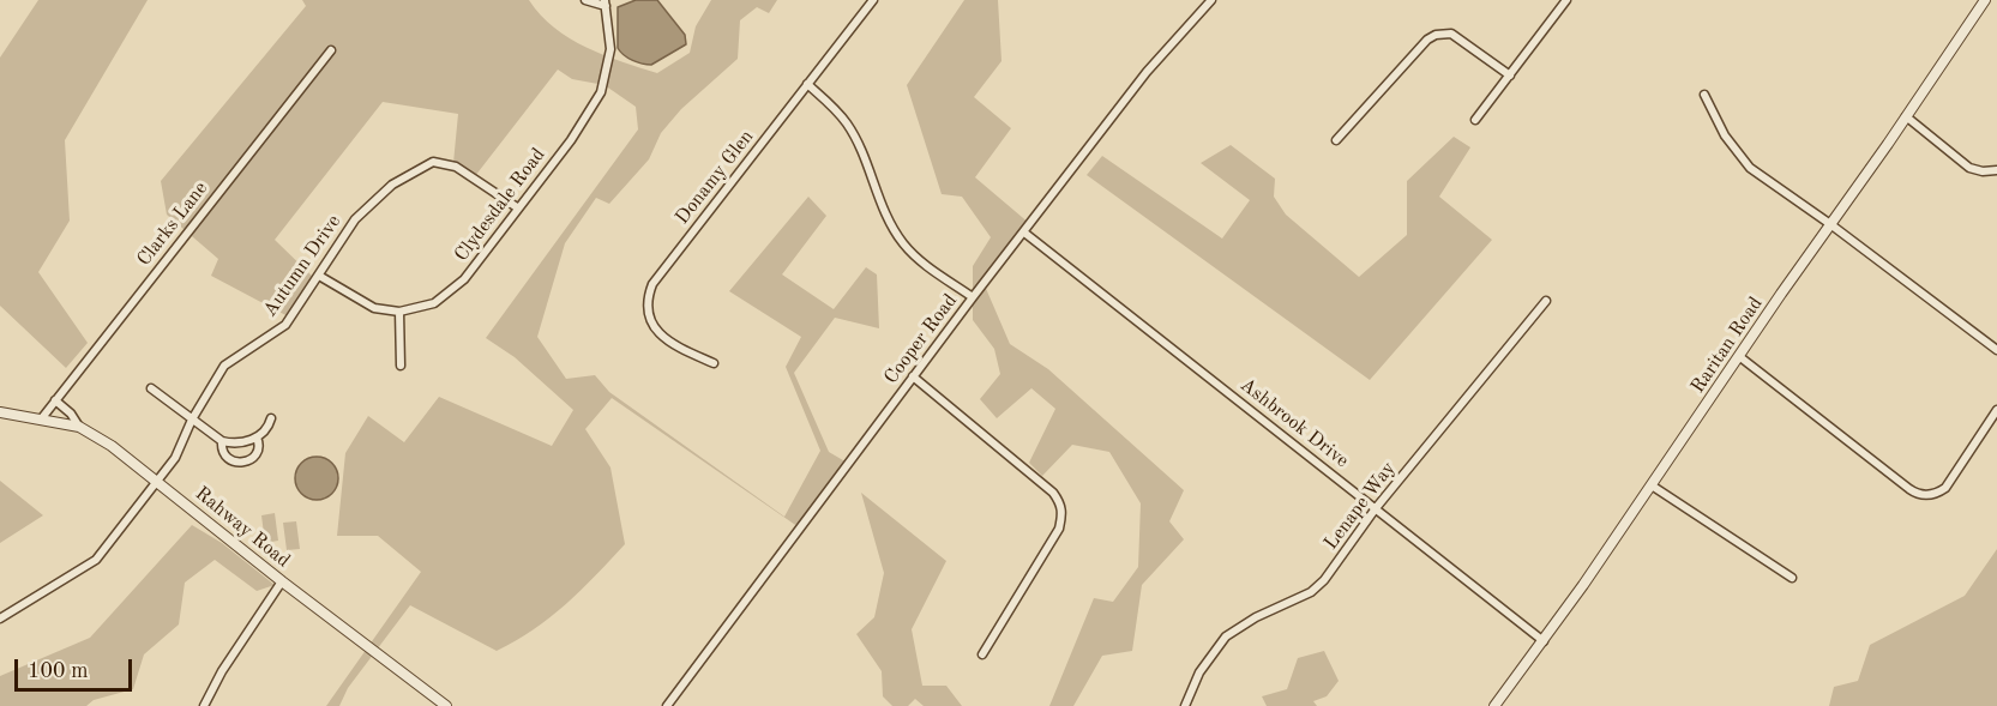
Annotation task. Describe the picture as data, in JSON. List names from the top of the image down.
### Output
{
  "streets": {
    "street": [
      "Donamy Glen",
      "Clydesdale Road",
      "Clarks Lane",
      "Autumn Drive",
      "Cooper Road",
      "Raritan Road",
      "Ashbrook Drive",
      "Lenape Way",
      "Rahway Road"
    ]
  },
  "crossings": [
    ["Clydesdale Road", "Autumn Drive"],
    ["Clarks Lane", "Rahway Road"],
    ["Autumn Drive", "Rahway Road"],
    ["Cooper Road", "Ashbrook Drive"],
    ["Raritan Road", "Ashbrook Drive"],
    ["Ashbrook Drive", "Lenape Way"]
  ],
  "scale_bar": "100 m"
}
